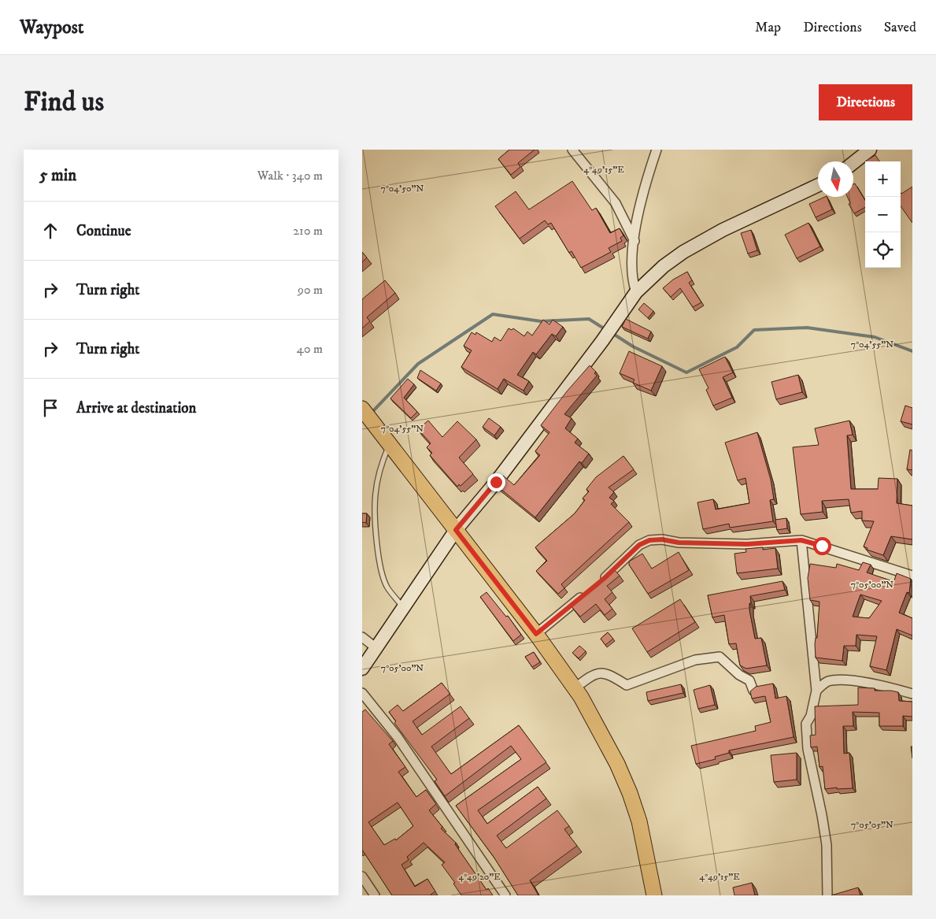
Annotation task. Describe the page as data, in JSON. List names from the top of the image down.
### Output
{
  "north": "bottom",
  "page": {
    "header": "Waypost",
    "nav": ["Map", "Directions", "Saved"],
    "buttons": "Directions",
    "title": "Find us",
    "heading": ["5 min", "Walk · 340 m"],
    "map_buttons": ["+", "−"],
    "list": [
      ["Continue", "210 m"],
      ["Turn right", "90 m"],
      ["Turn right", "40 m"],
      "Arrive at destination"
    ]
  },
  "coordinates": [
    "4°49'15\"E",
    "7°04'50\"N",
    "7°04'55\"N",
    "7°05'00\"N",
    "7°05'05\"N",
    "4°49'20\"E"
  ]
}
